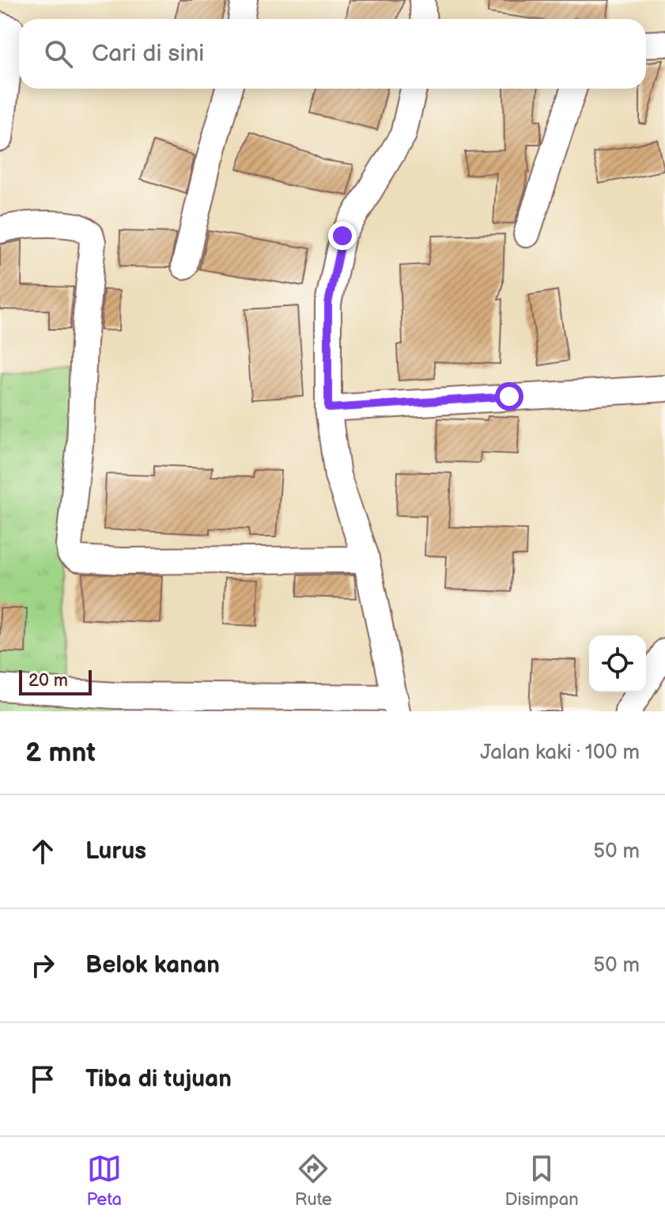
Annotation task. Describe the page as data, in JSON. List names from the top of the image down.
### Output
{
  "scale_bar": "20 m",
  "page": {
    "search": "Cari di sini",
    "scale": "20 m",
    "heading": ["2 mnt", "Jalan kaki · 100 m"],
    "list": [
      ["Lurus", "50 m"],
      ["Belok kanan", "50 m"],
      "Tiba di tujuan"
    ],
    "nav": ["Peta", "Rute", "Disimpan"]
  }
}
